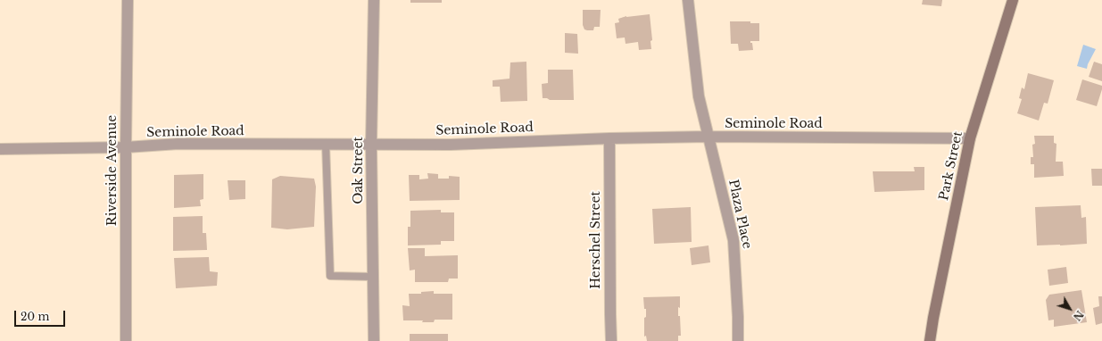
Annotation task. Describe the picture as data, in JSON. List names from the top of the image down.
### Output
{
  "streets": {
    "street": [
      "Seminole Road",
      "Park Street",
      "Riverside Avenue",
      "Oak Street",
      "Plaza Place",
      "Herschel Street"
    ]
  },
  "crossings": [
    ["Seminole Road", "Park Street"],
    ["Seminole Road", "Riverside Avenue"],
    ["Seminole Road", "Oak Street"],
    ["Seminole Road", "Plaza Place"],
    ["Seminole Road", "Herschel Street"]
  ],
  "scale_bar": "20 m",
  "north": "bottom right"
}
